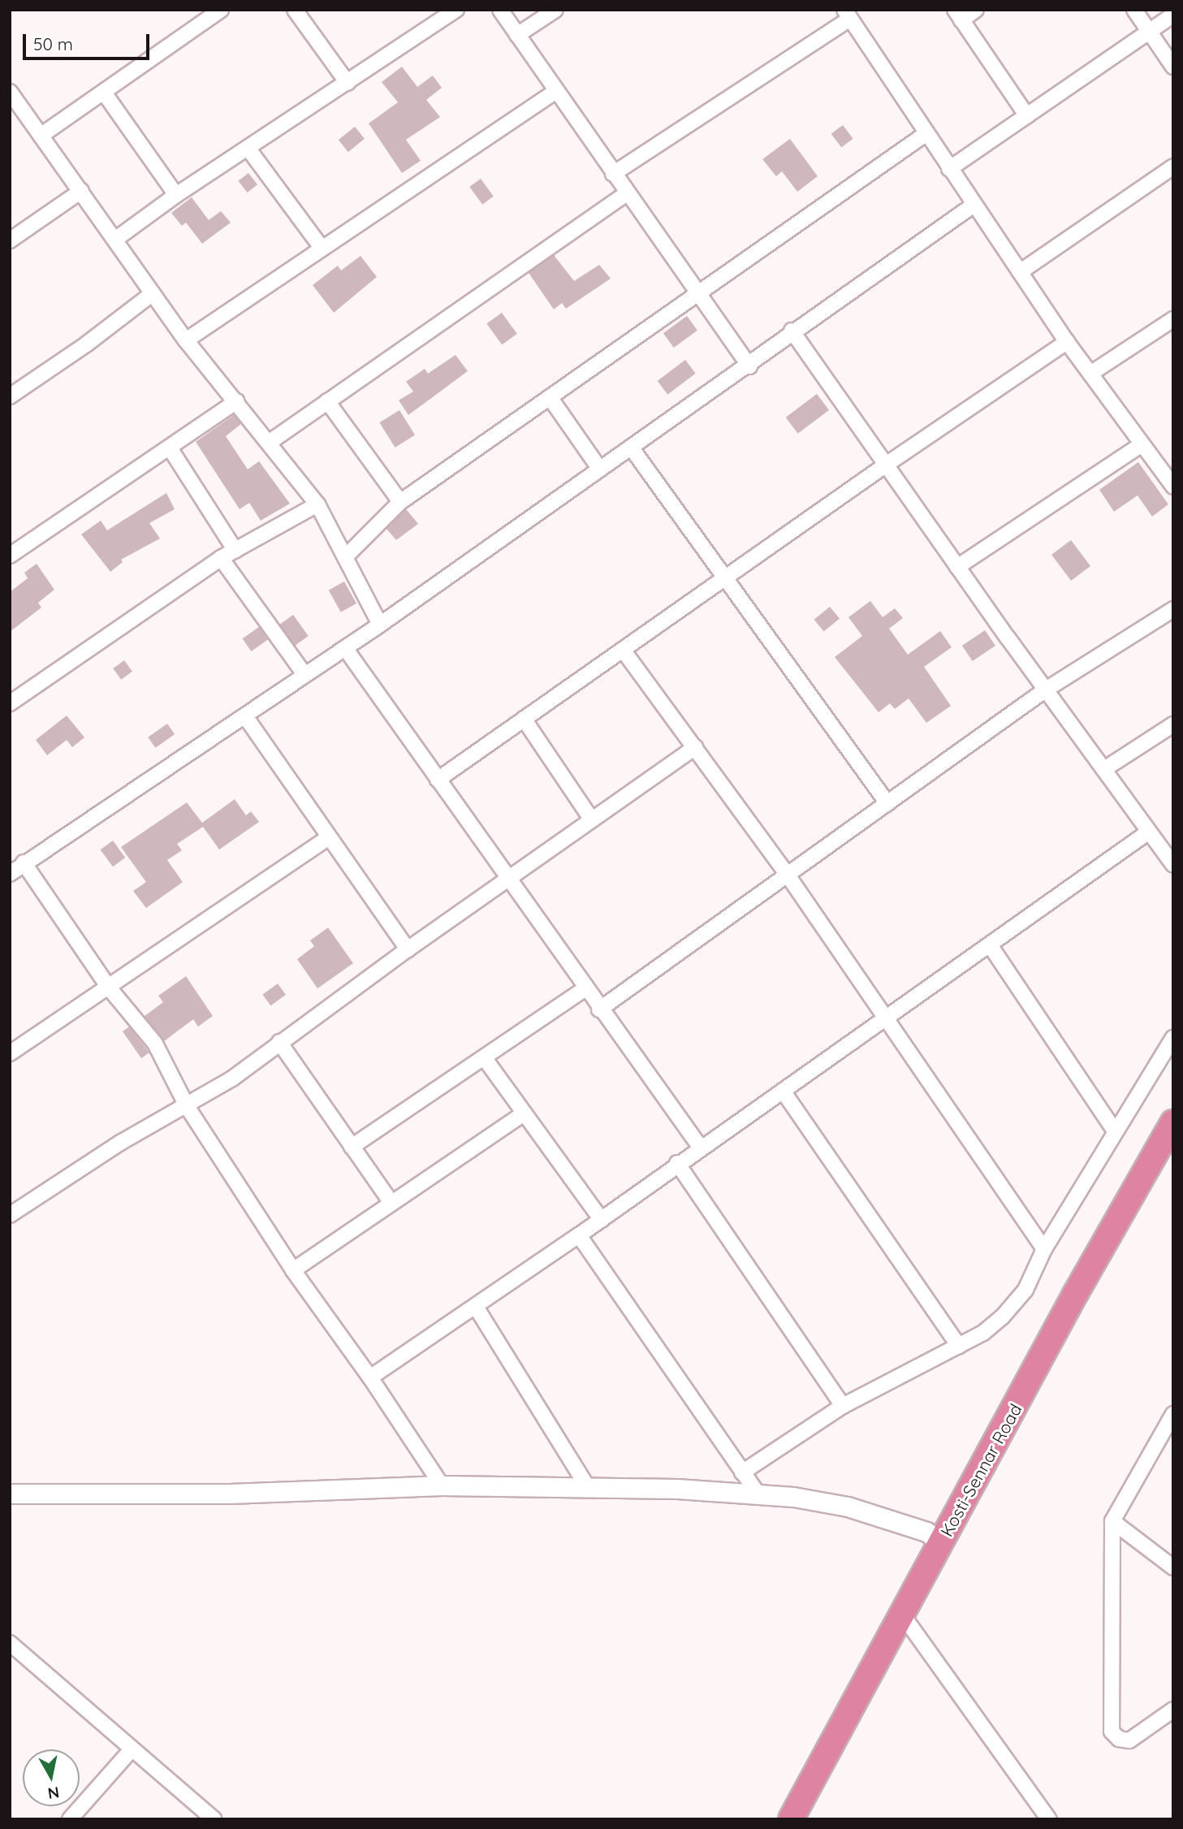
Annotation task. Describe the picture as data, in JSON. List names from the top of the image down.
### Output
{
  "streets": {
    "highway": ["Kosti-Sennar Road"]
  },
  "scale_bar": "50 m",
  "north": "bottom"
}
